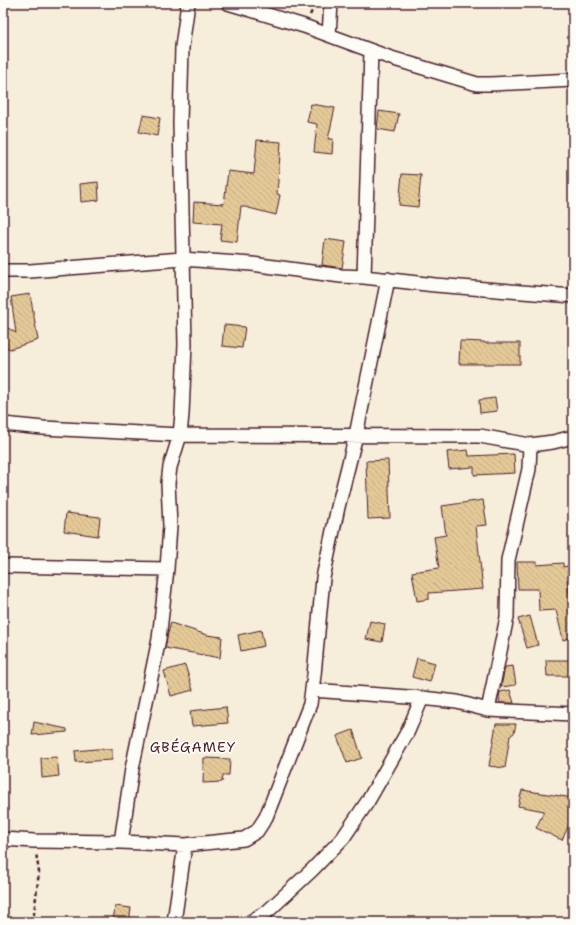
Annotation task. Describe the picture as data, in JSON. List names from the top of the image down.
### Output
{
  "districts": ["GBÉGAMEY"]
}
